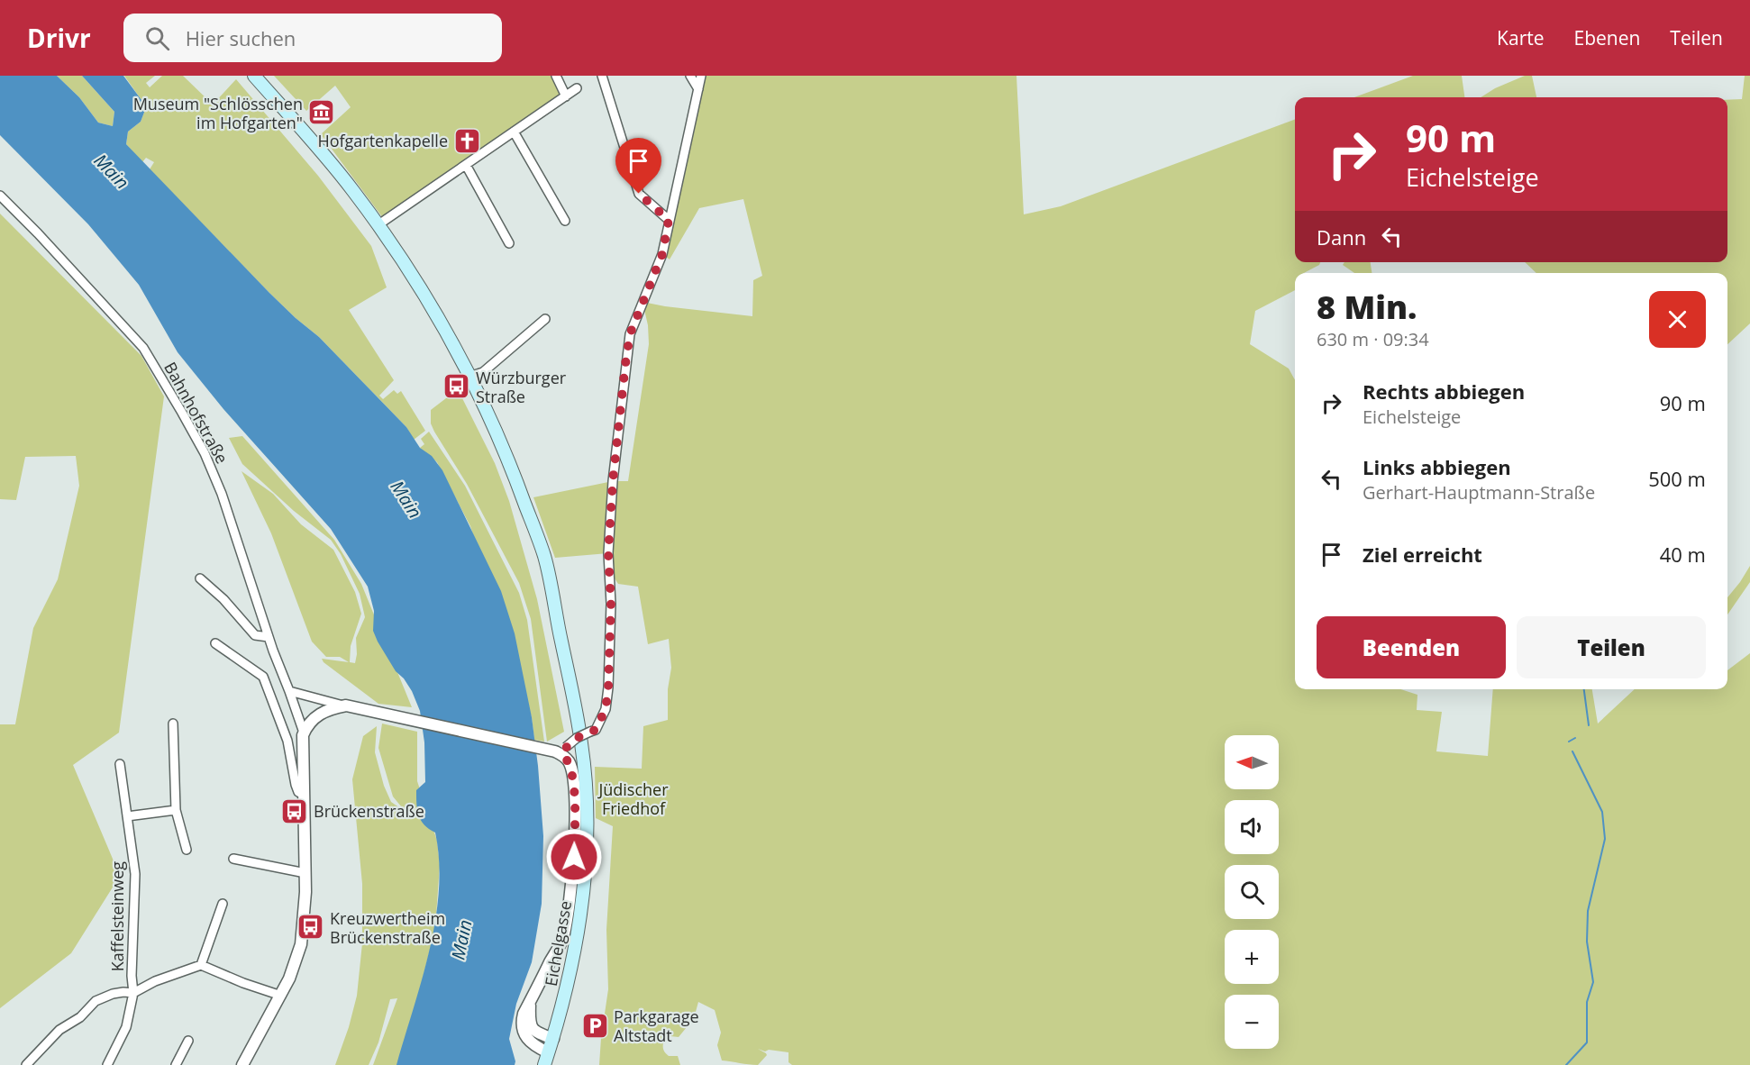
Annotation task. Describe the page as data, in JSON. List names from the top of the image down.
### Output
{
  "streets": {
    "main road": ["Eichelgasse"],
    "street": ["Bahnhofstraße", "Kaffelsteinweg"]
  },
  "water": ["Main"],
  "parks": ["Jüdischer Friedhof"],
  "places": {
    "museum": ["Museum \"Schlösschen im Hofgarten\""],
    "church": ["Hofgartenkapelle"],
    "bus stop": ["Würzburger Straße", "Brückenstraße", "Kreuzwertheim Brückenstraße"],
    "parking": ["Parkgarage Altstadt"]
  },
  "north": "left",
  "page": {
    "header": "Drivr",
    "search": "Hier suchen",
    "nav": ["Karte", "Ebenen", "Teilen"],
    "turn": ["90 m", "Eichelsteige"],
    "then": "Dann",
    "heading": ["8 Min.", "630 m · 09:34"],
    "list": [
      {
        "name": "Rechts abbiegen",
        "note": "Eichelsteige",
        "value": "90 m"
      },
      {
        "name": "Links abbiegen",
        "note": "Gerhart-Hauptmann-Straße",
        "value": "500 m"
      },
      {
        "name": "Ziel erreicht",
        "value": "40 m"
      }
    ],
    "buttons": ["Beenden", "Teilen"],
    "map_buttons": ["+", "−"]
  }
}
